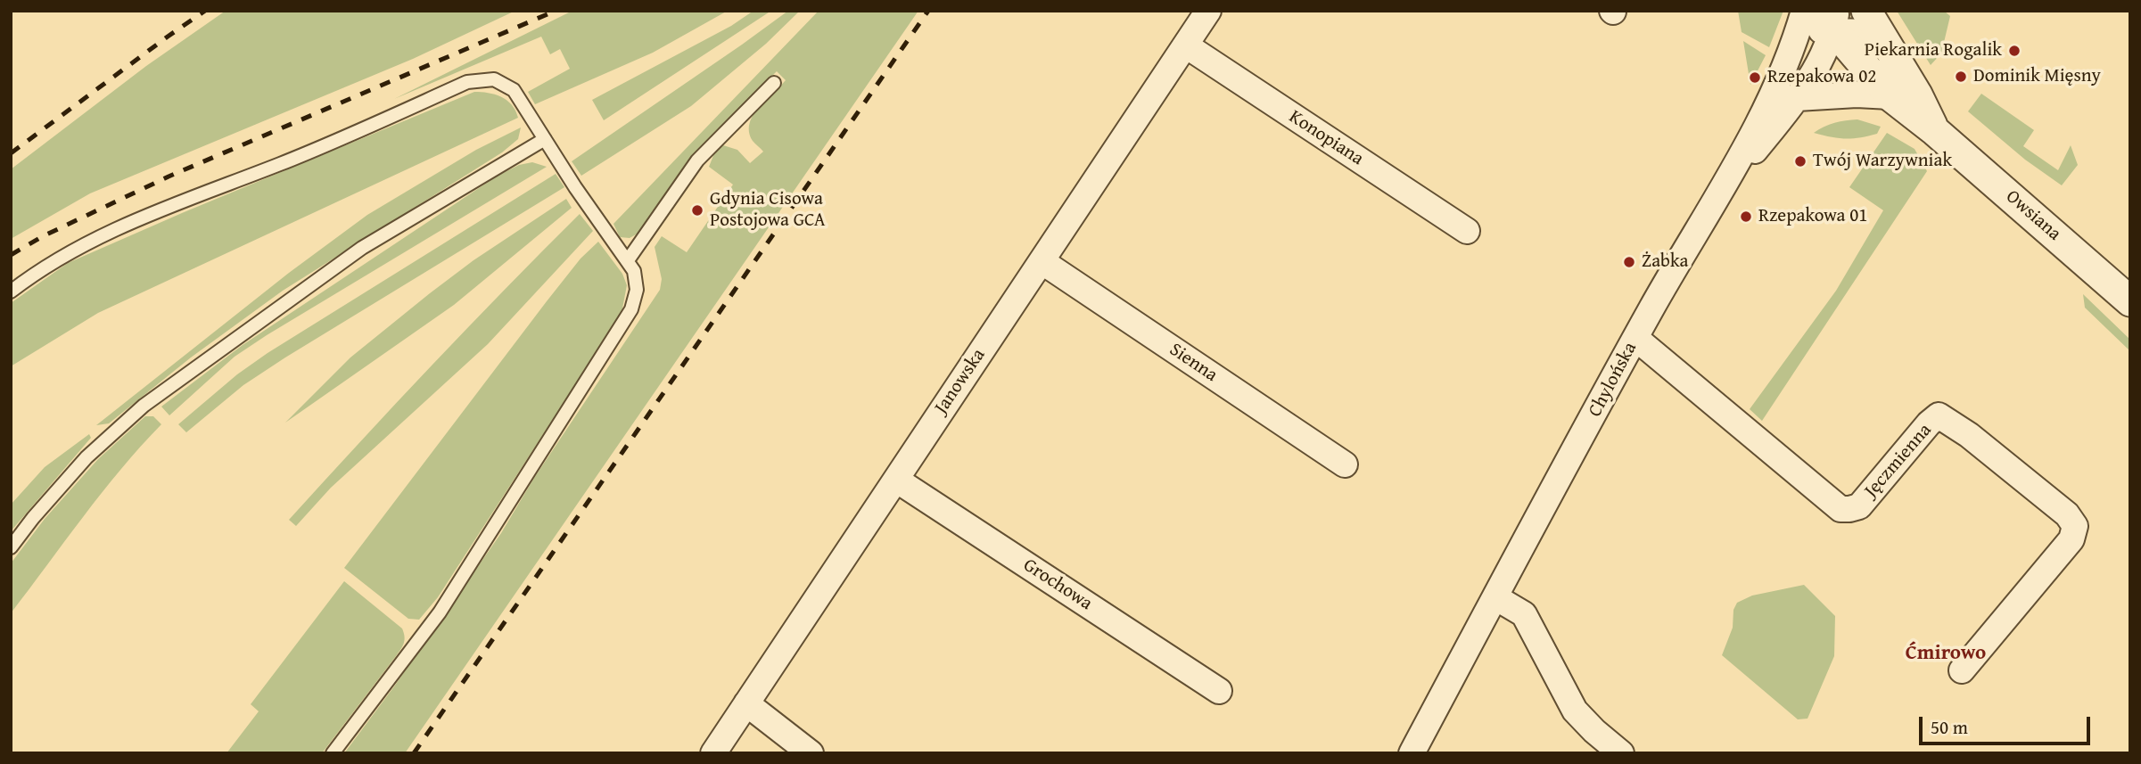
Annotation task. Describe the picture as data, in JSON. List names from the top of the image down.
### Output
{
  "streets": {
    "street": [
      "Konopiana",
      "Owsiana",
      "Sienna",
      "Chylońska",
      "Janowska",
      "Jęczmienna",
      "Grochowa"
    ]
  },
  "crossings": [
    ["Konopiana", "Janowska"],
    ["Owsiana", "Chylońska"],
    ["Sienna", "Janowska"],
    ["Chylońska", "Jęczmienna"],
    ["Janowska", "Grochowa"]
  ],
  "districts": ["Ćmirowo"],
  "places": [
    "Piekarnia Rogalik",
    "Dominik Mięsny",
    "Rzepakowa 02",
    "Twój Warzywniak",
    "Gdynia Cisowa Postojowa GCA",
    "Rzepakowa 01",
    "Żabka"
  ],
  "scale_bar": "50 m"
}
